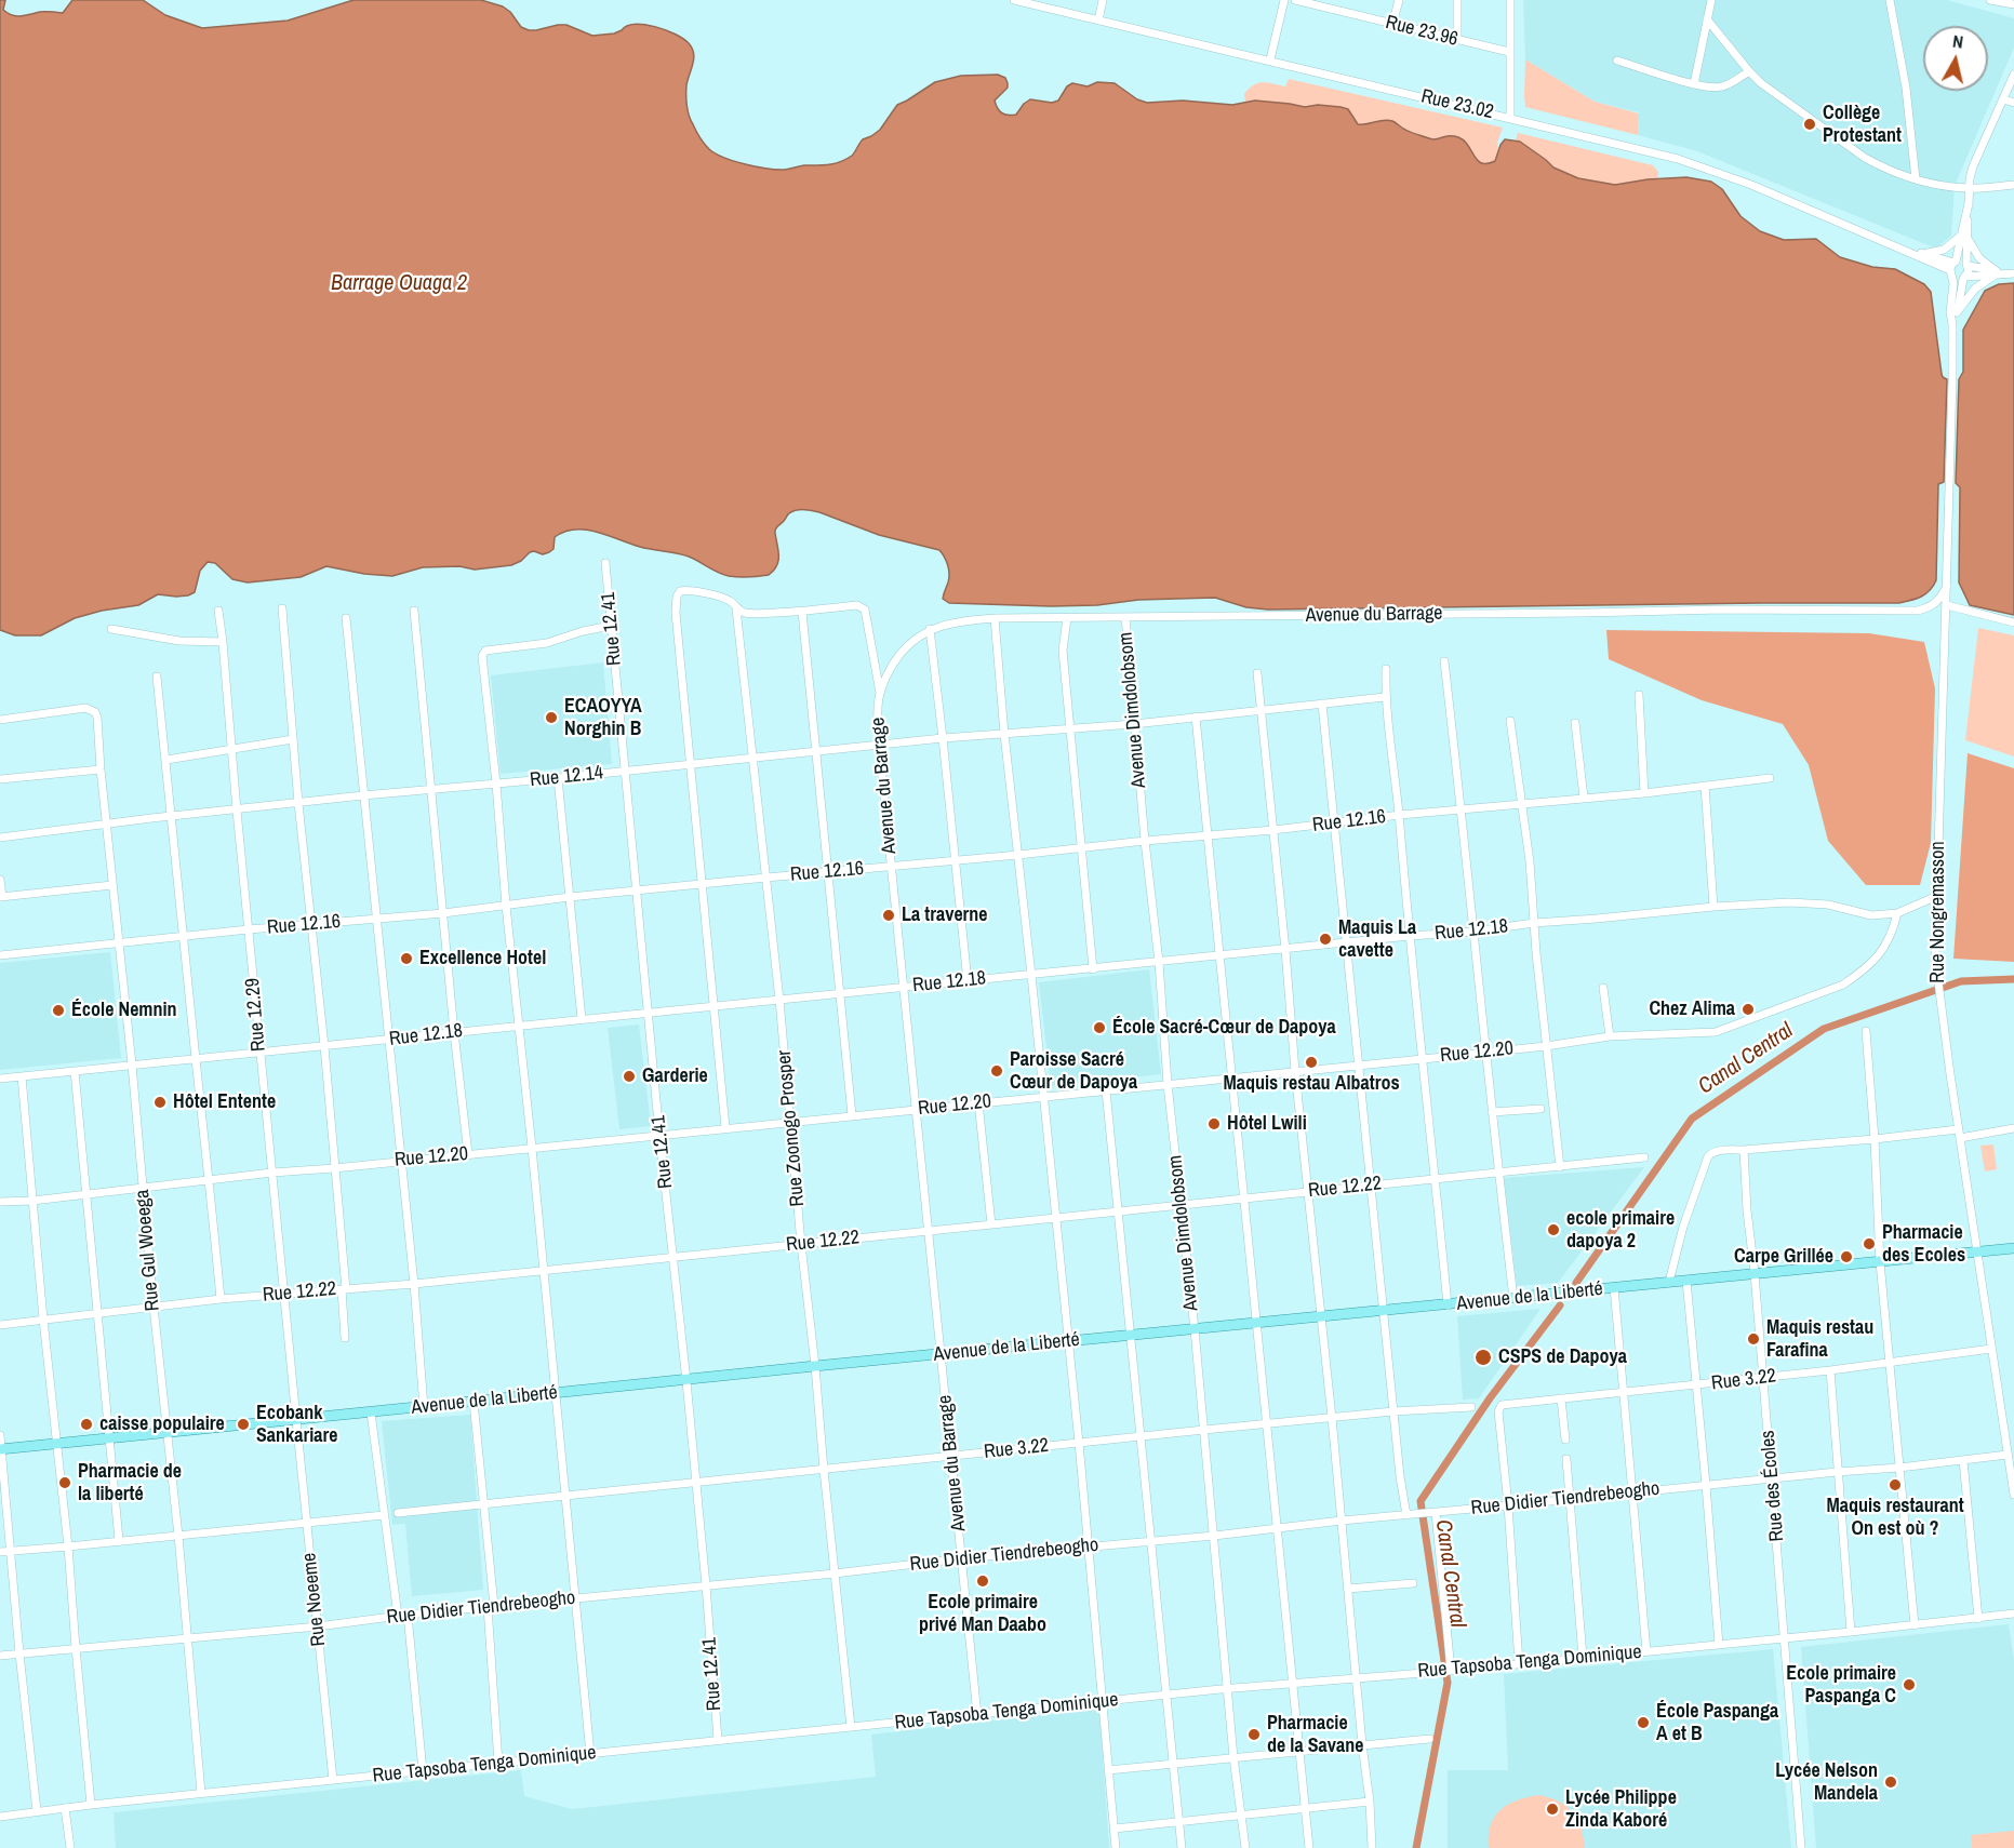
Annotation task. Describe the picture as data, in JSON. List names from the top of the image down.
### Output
{
  "streets": {
    "main road": ["Avenue de la Liberté"],
    "street": [
      "Rue 23.96",
      "Rue 23.02",
      "Avenue du Barrage",
      "Rue 12.41",
      "Avenue Dimdolobsom",
      "Rue 12.14",
      "Rue 12.16",
      "Rue Nongremasson",
      "Rue 12.18",
      "Rue 12.29",
      "Rue 12.20",
      "Rue Zoonogo Prosper",
      "Rue 12.22",
      "Rue Gul Woeega",
      "Rue 3.22",
      "Rue des Écoles",
      "Rue Didier Tiendrebeogho",
      "Rue Noeeme",
      "Rue Tapsoba Tenga Dominique"
    ]
  },
  "crossings": [
    ["Rue 23.02", "Rue Nongremasson"],
    ["Avenue du Barrage", "Avenue Dimdolobsom"],
    ["Avenue du Barrage", "Rue 12.14"],
    ["Avenue du Barrage", "Rue 12.16"],
    ["Avenue du Barrage", "Rue Nongremasson"],
    ["Avenue du Barrage", "Rue 12.18"],
    ["Avenue du Barrage", "Rue 12.20"],
    ["Avenue du Barrage", "Rue 12.22"],
    ["Avenue du Barrage", "Avenue de la Liberté"],
    ["Avenue du Barrage", "Rue 3.22"],
    ["Avenue du Barrage", "Rue Didier Tiendrebeogho"],
    ["Avenue du Barrage", "Rue Tapsoba Tenga Dominique"],
    ["Rue 12.41", "Rue 12.14"],
    ["Rue 12.41", "Rue 12.16"],
    ["Rue 12.41", "Rue 12.18"],
    ["Rue 12.41", "Rue 12.20"],
    ["Rue 12.41", "Rue 12.22"],
    ["Rue 12.41", "Avenue de la Liberté"],
    ["Rue 12.41", "Rue 3.22"],
    ["Rue 12.41", "Rue Didier Tiendrebeogho"],
    ["Rue 12.41", "Rue Tapsoba Tenga Dominique"],
    ["Avenue Dimdolobsom", "Rue 12.14"],
    ["Avenue Dimdolobsom", "Rue 12.16"],
    ["Avenue Dimdolobsom", "Rue 12.18"],
    ["Avenue Dimdolobsom", "Rue 12.20"],
    ["Avenue Dimdolobsom", "Rue 12.22"],
    ["Avenue Dimdolobsom", "Avenue de la Liberté"],
    ["Avenue Dimdolobsom", "Rue 3.22"],
    ["Avenue Dimdolobsom", "Rue Didier Tiendrebeogho"],
    ["Avenue Dimdolobsom", "Rue Tapsoba Tenga Dominique"],
    ["Rue 12.14", "Rue 12.29"],
    ["Rue 12.14", "Rue Zoonogo Prosper"],
    ["Rue 12.14", "Rue Gul Woeega"],
    ["Rue 12.16", "Rue 12.29"],
    ["Rue 12.16", "Rue Zoonogo Prosper"],
    ["Rue 12.16", "Rue Gul Woeega"],
    ["Rue Nongremasson", "Avenue de la Liberté"],
    ["Rue Nongremasson", "Rue 3.22"],
    ["Rue Nongremasson", "Rue Didier Tiendrebeogho"],
    ["Rue 12.18", "Rue 12.29"],
    ["Rue 12.18", "Rue 12.20"],
    ["Rue 12.18", "Rue Zoonogo Prosper"],
    ["Rue 12.18", "Rue Gul Woeega"],
    ["Rue 12.29", "Rue 12.20"],
    ["Rue 12.29", "Rue 12.22"],
    ["Rue 12.29", "Avenue de la Liberté"],
    ["Rue 12.29", "Rue Noeeme"],
    ["Rue 12.20", "Rue Zoonogo Prosper"],
    ["Rue 12.20", "Rue Gul Woeega"],
    ["Rue Zoonogo Prosper", "Rue 12.22"],
    ["Rue Zoonogo Prosper", "Avenue de la Liberté"],
    ["Rue Zoonogo Prosper", "Rue 3.22"],
    ["Rue Zoonogo Prosper", "Rue Didier Tiendrebeogho"],
    ["Rue Zoonogo Prosper", "Rue Tapsoba Tenga Dominique"],
    ["Rue 12.22", "Rue Gul Woeega"],
    ["Rue Gul Woeega", "Avenue de la Liberté"],
    ["Rue Gul Woeega", "Rue Didier Tiendrebeogho"],
    ["Rue Gul Woeega", "Rue Tapsoba Tenga Dominique"],
    ["Avenue de la Liberté", "Rue des Écoles"],
    ["Avenue de la Liberté", "Rue Noeeme"],
    ["Rue 3.22", "Rue des Écoles"],
    ["Rue 3.22", "Rue Didier Tiendrebeogho"],
    ["Rue des Écoles", "Rue Didier Tiendrebeogho"],
    ["Rue des Écoles", "Rue Tapsoba Tenga Dominique"],
    ["Rue Didier Tiendrebeogho", "Rue Noeeme"],
    ["Rue Noeeme", "Rue Tapsoba Tenga Dominique"]
  ],
  "water": ["Barrage Ouaga 2", "Canal Central"],
  "places": [
    "Collège Protestant",
    "ECAOYYA Norghin B",
    "La traverne",
    "Maquis La cavette",
    "Excellence Hotel",
    "Chez Alima",
    "École Nemnin",
    "École Sacré-Cœur de Dapoya",
    "Maquis restau Albatros",
    "Paroisse Sacré Cœur de Dapoya",
    "Garderie",
    "Hôtel Entente",
    "Hôtel Lwili",
    "ecole primaire dapoya 2",
    "Pharmacie des Ecoles",
    "Carpe Grillée",
    "Maquis restau Farafina",
    "CSPS de Dapoya",
    "caisse populaire",
    "Ecobank Sankariare",
    "Pharmacie de la liberté",
    "Maquis restaurant On est où ?",
    "Ecole primaire privé Man Daabo",
    "Ecole primaire Paspanga C",
    "École Paspanga A et B",
    "Pharmacie de la Savane",
    "Lycée Nelson Mandela",
    "Lycée Philippe Zinda Kaboré"
  ],
  "north": "top"
}
